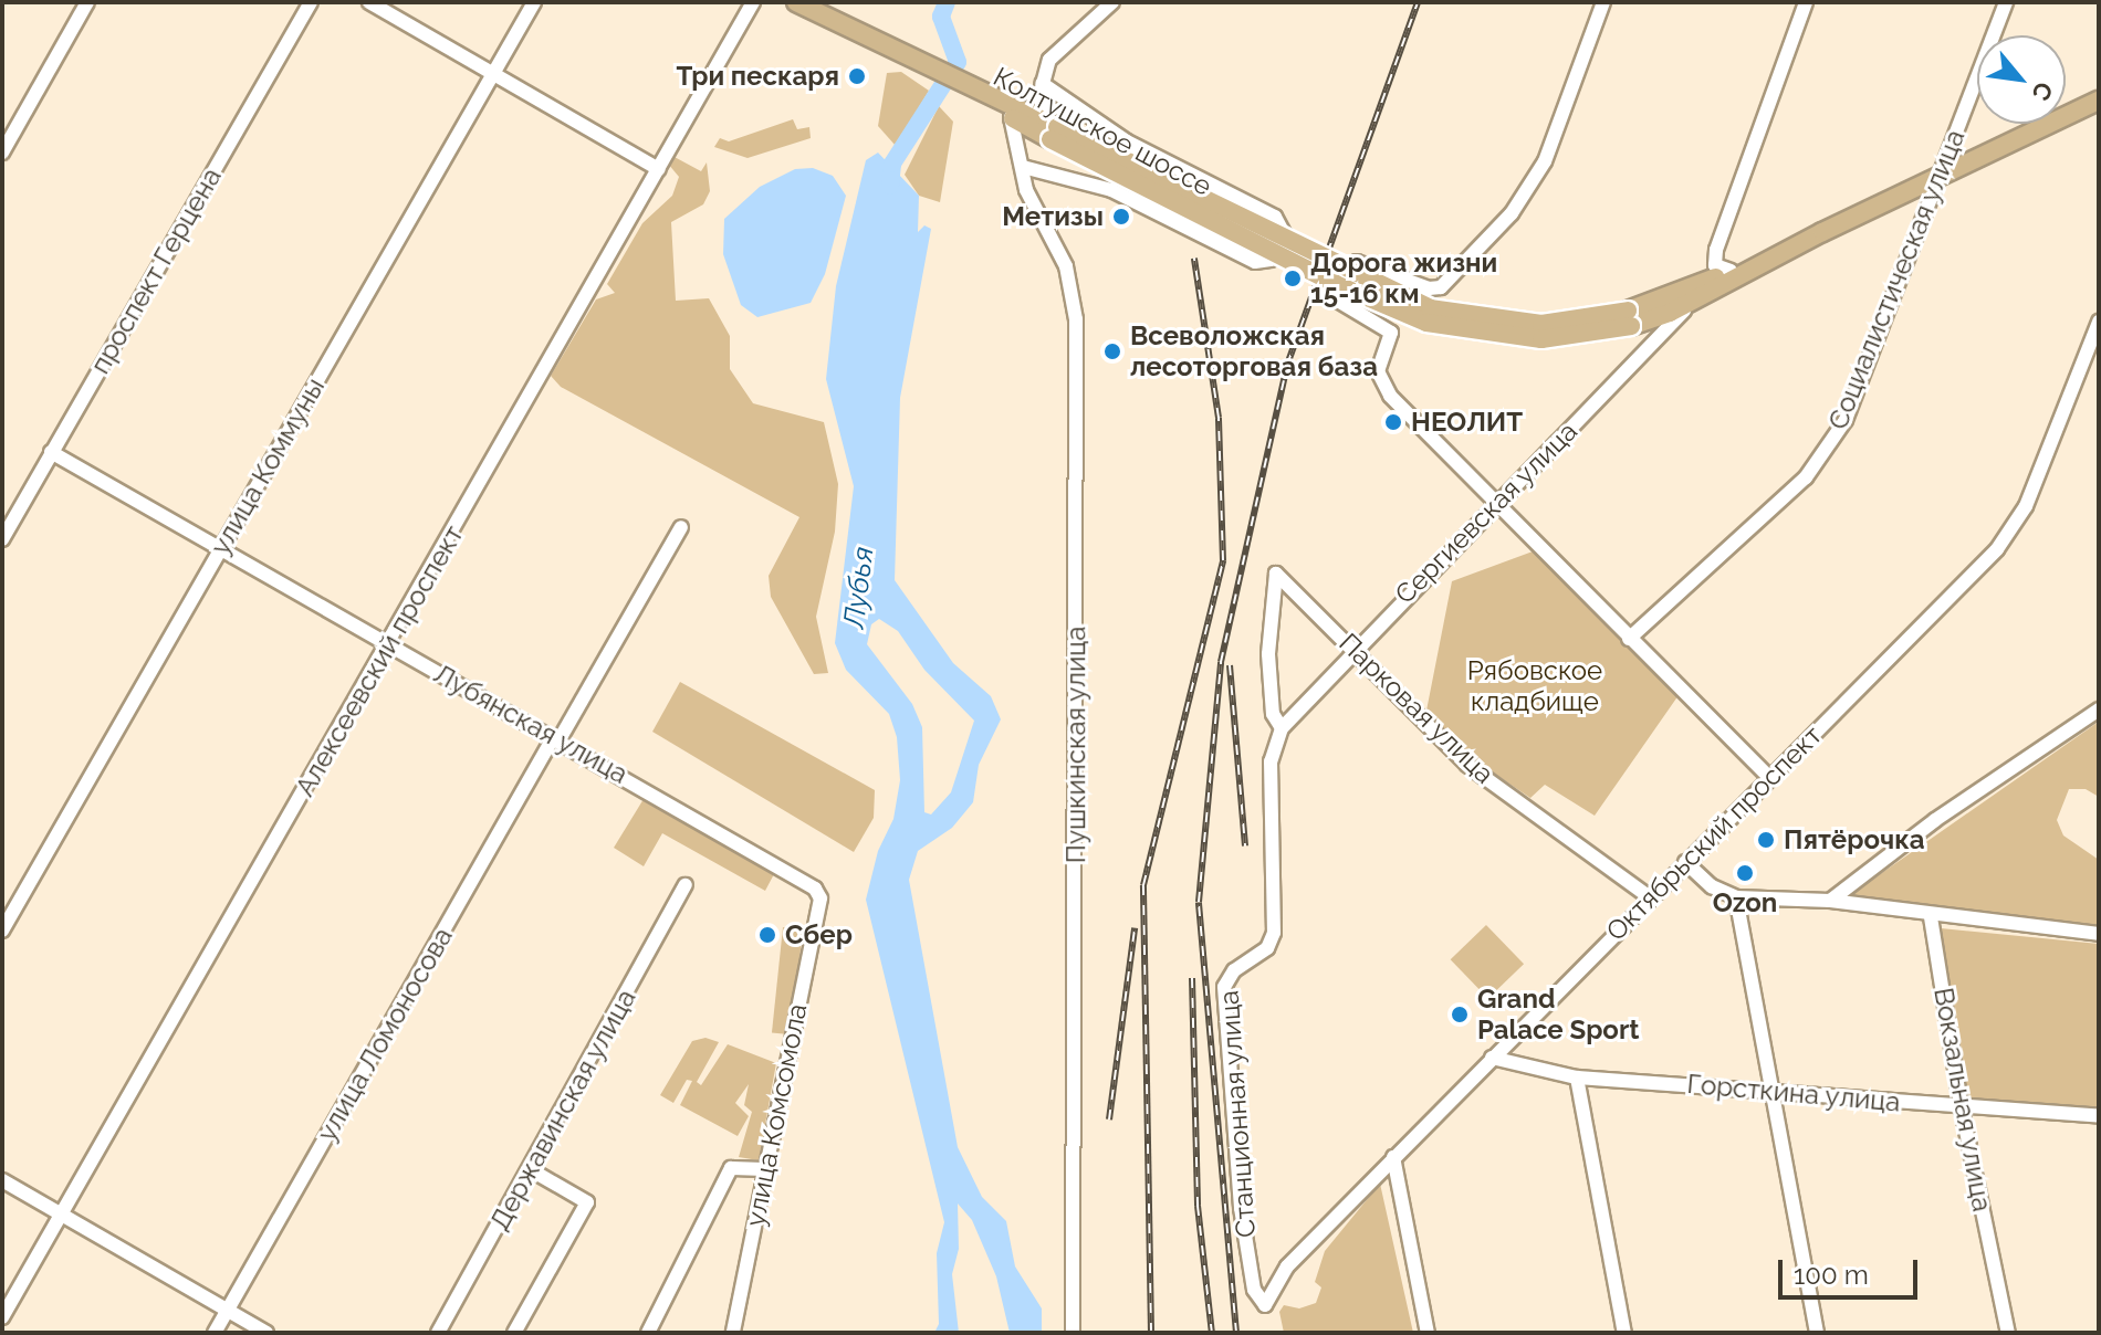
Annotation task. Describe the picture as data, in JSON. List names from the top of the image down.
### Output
{
  "streets": {
    "main road": ["Колтушское шоссе"],
    "street": [
      "проспект Герцена",
      "Социалистическая улица",
      "улица Коммуны",
      "Сергиевская улица",
      "Алексеевский проспект",
      "Парковая улица",
      "Лубянская улица",
      "Пушкинская улица",
      "Октябрьский проспект",
      "улица Ломоносова",
      "Горсткина улица",
      "Вокзальная улица",
      "Державинская улица",
      "Станционная улица",
      "улица Комсомола"
    ]
  },
  "crossings": [
    ["Колтушское шоссе", "Социалистическая улица"],
    ["Колтушское шоссе", "Сергиевская улица"],
    ["Колтушское шоссе", "Пушкинская улица"],
    ["проспект Герцена", "Лубянская улица"],
    ["улица Коммуны", "Лубянская улица"],
    ["Сергиевская улица", "Парковая улица"],
    ["Сергиевская улица", "Станционная улица"],
    ["Алексеевский проспект", "Лубянская улица"],
    ["Парковая улица", "Октябрьский проспект"],
    ["Парковая улица", "Станционная улица"],
    ["Лубянская улица", "улица Ломоносова"],
    ["Лубянская улица", "улица Комсомола"],
    ["Октябрьский проспект", "Горсткина улица"],
    ["Октябрьский проспект", "Станционная улица"],
    ["Горсткина улица", "Вокзальная улица"]
  ],
  "water": ["Лубья"],
  "parks": ["Рябовское кладбище"],
  "places": [
    "Три пескаря",
    "Метизы",
    "Дорога жизни 15-16 км",
    "Всеволожская лесоторговая база",
    "НЕОЛИТ",
    "Пятёрочка",
    "Ozon",
    "Сбер",
    "Grand Palace Sport"
  ],
  "scale_bar": "100 m",
  "north": "bottom right"
}
